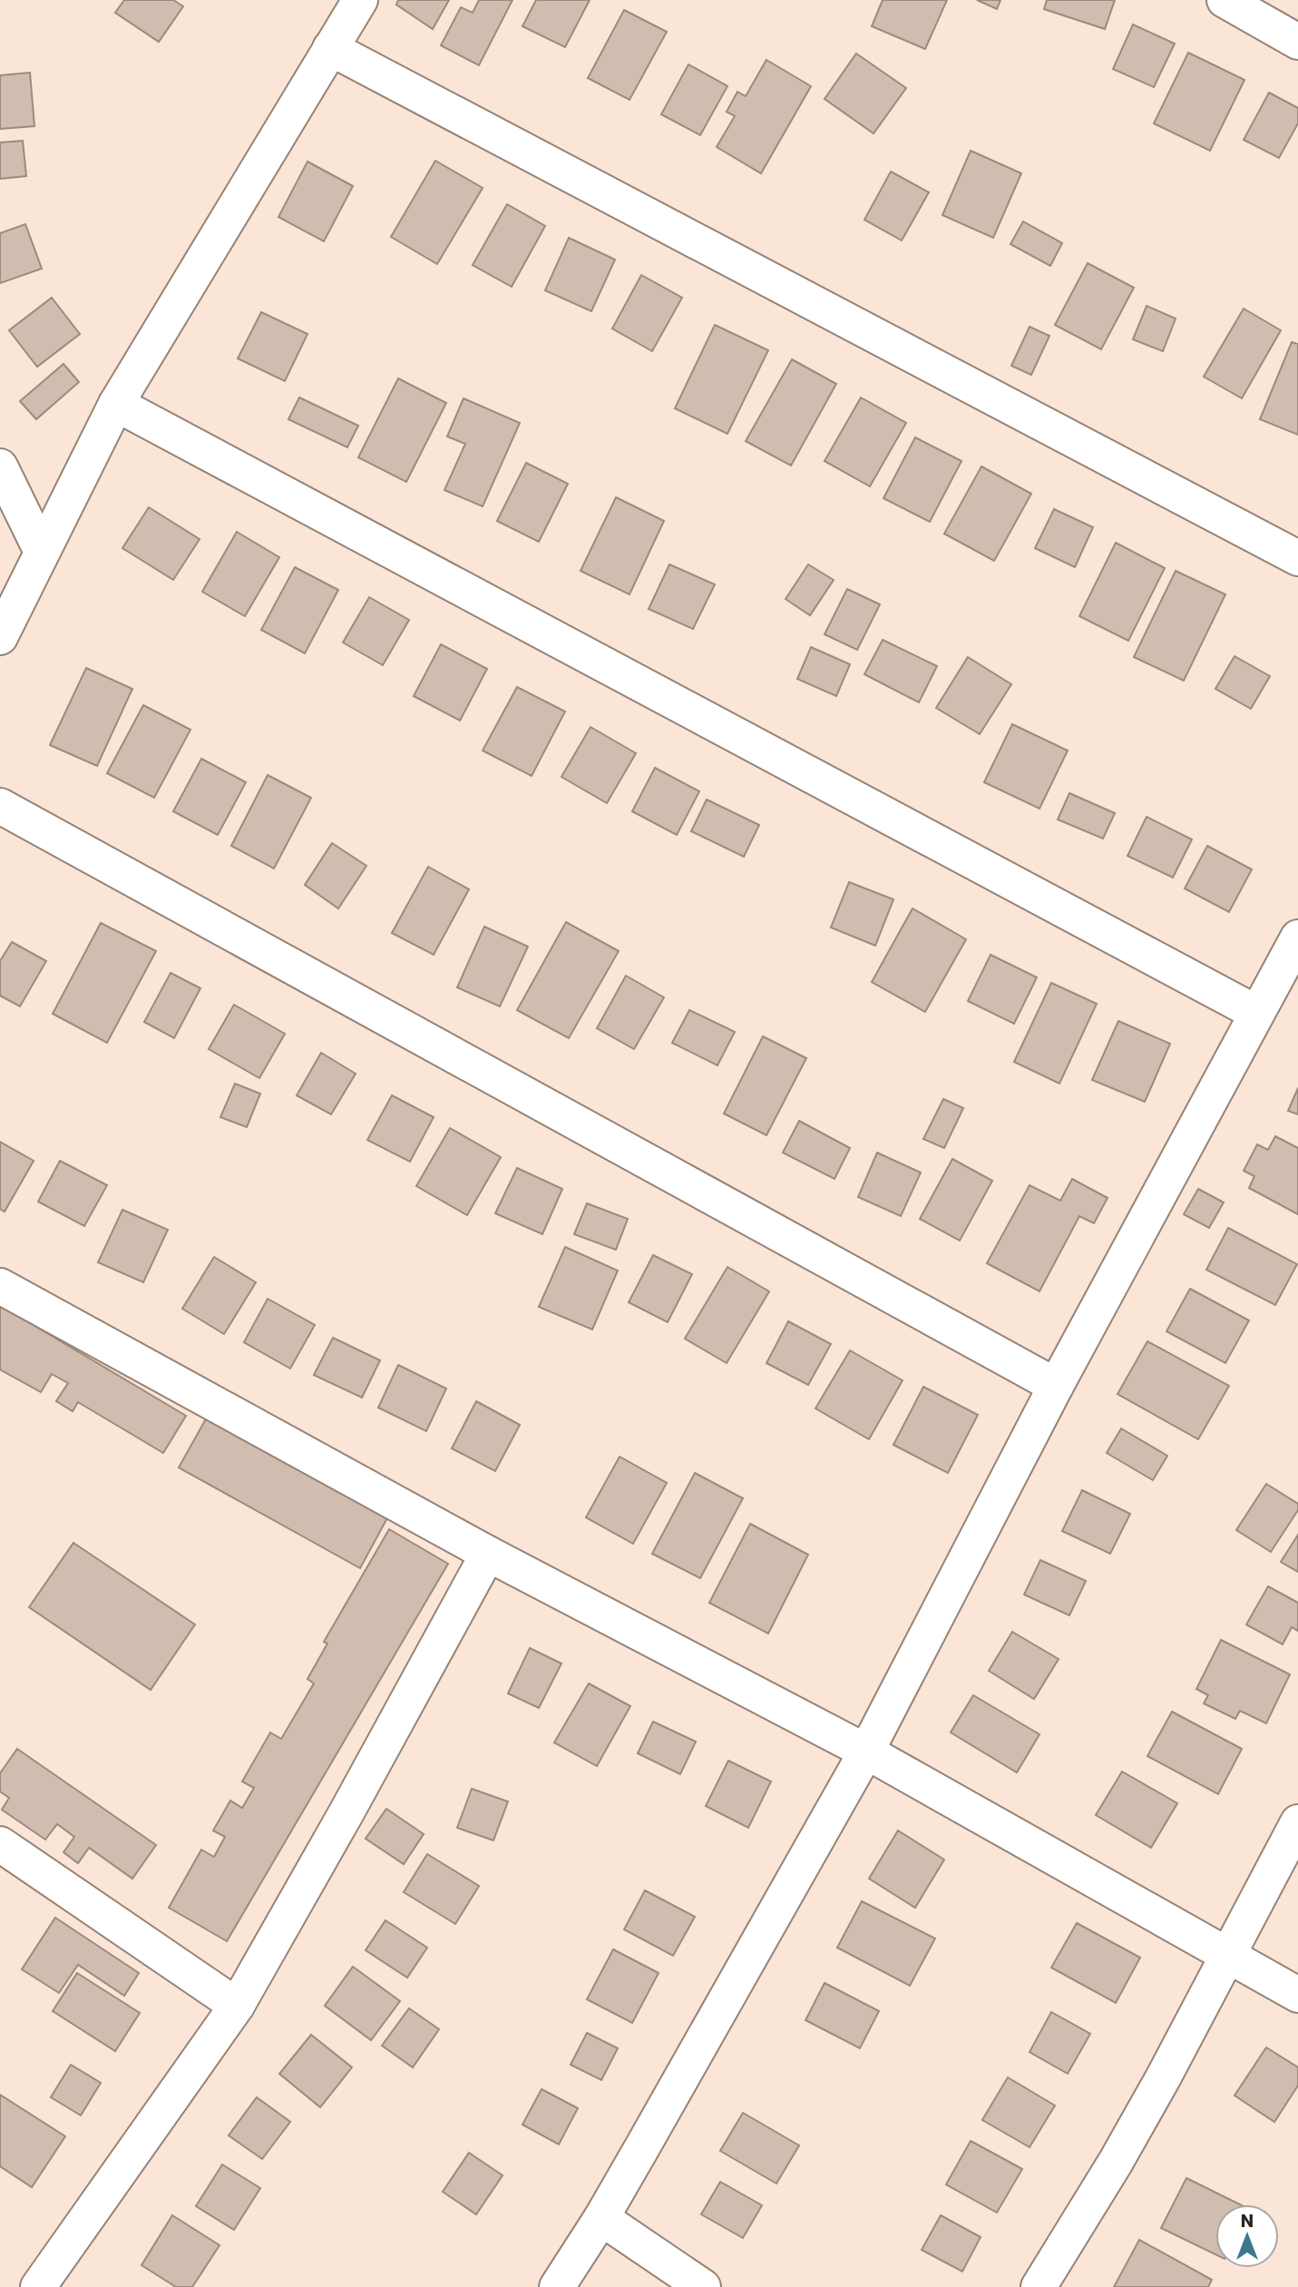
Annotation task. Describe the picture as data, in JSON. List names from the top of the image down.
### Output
{
  "north": "top"
}
